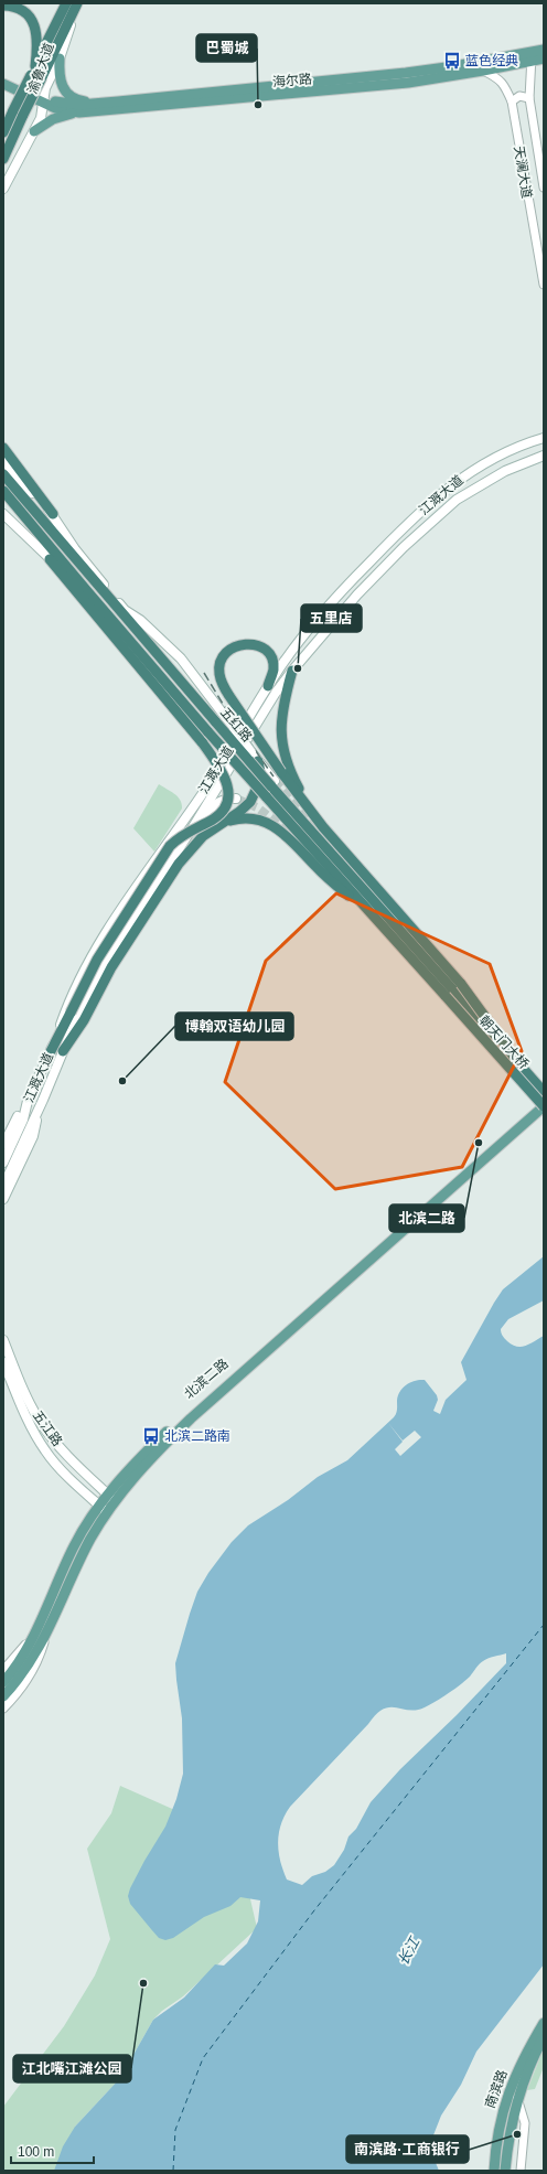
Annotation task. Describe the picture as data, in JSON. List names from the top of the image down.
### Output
{
  "streets": {
    "highway": ["渝鲁大道", "五红路", "朝天门大桥"],
    "main road": [
      "海尔路",
      "江溉大道",
      "北滨二路",
      "五江路",
      "南滨路"
    ],
    "street": ["天澜大道"]
  },
  "crossings": [
    ["渝鲁大道", "海尔路"],
    ["海尔路", "天澜大道"],
    ["五红路", "朝天门大桥"],
    ["朝天门大桥", "北滨二路"],
    ["北滨二路", "五江路"]
  ],
  "water": ["长江"],
  "places": {
    "bus stop": ["蓝色经典", "北滨二路南"],
    "other": [
      "巴蜀城",
      "五里店",
      "博翰双语幼儿园",
      "北滨二路",
      "江北嘴江滩公园",
      "南滨路·工商银行"
    ]
  },
  "scale_bar": "100 m"
}
